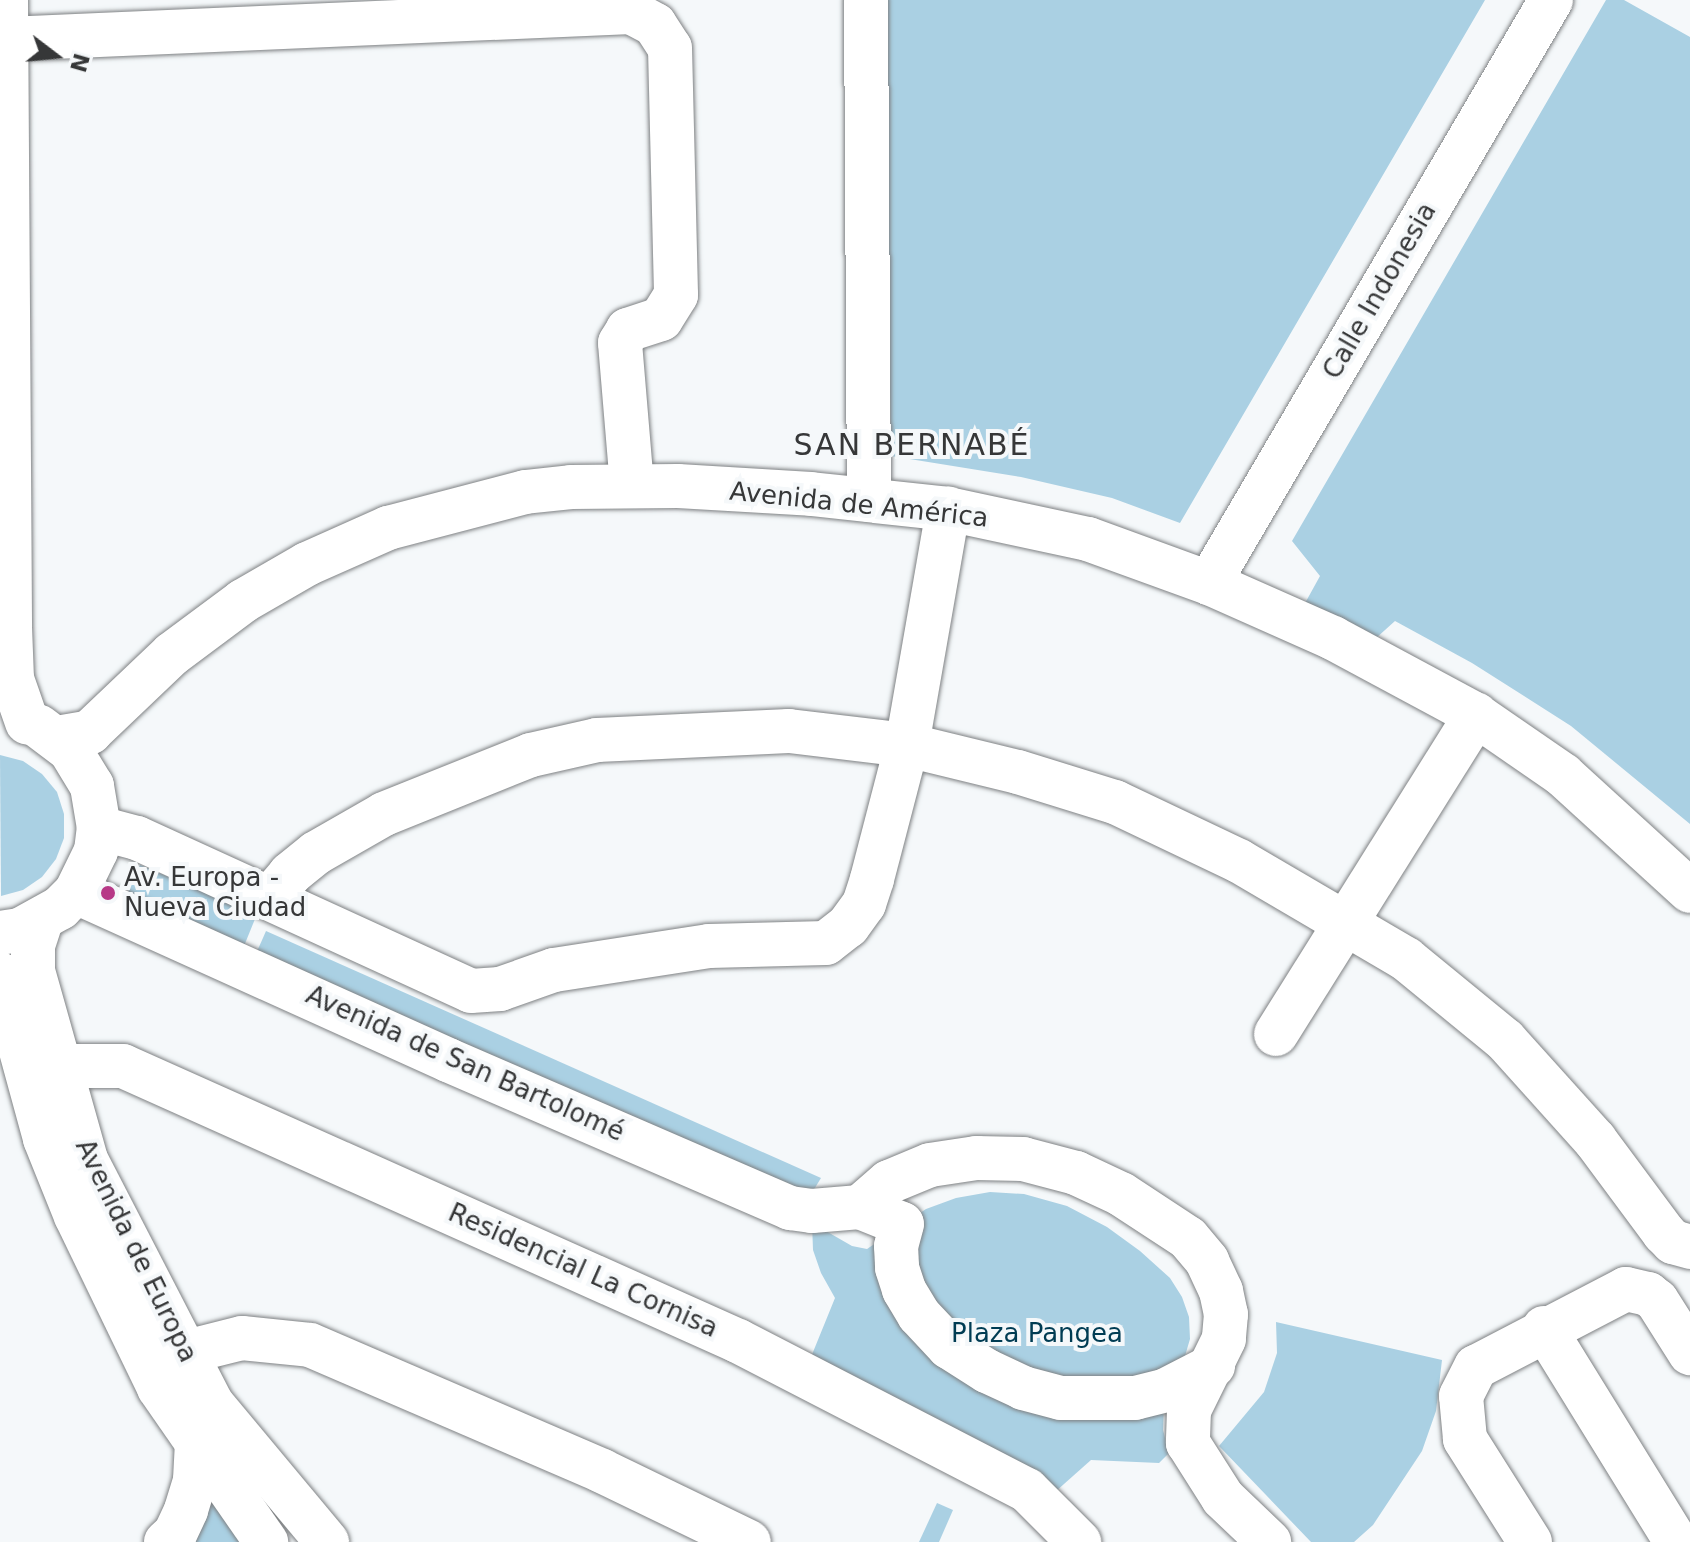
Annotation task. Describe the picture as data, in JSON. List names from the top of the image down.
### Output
{
  "streets": {
    "street": [
      "Calle Indonesia",
      "Avenida de América",
      "Avenida de San Bartolomé",
      "Avenida de Europa",
      "Residencial La Cornisa"
    ]
  },
  "crossings": [
    ["Calle Indonesia", "Avenida de América"],
    ["Avenida de Europa", "Residencial La Cornisa"]
  ],
  "districts": ["SAN BERNABÉ"],
  "parks": ["Plaza Pangea"],
  "places": ["Av. Europa - Nueva Ciudad"],
  "north": "right"
}
